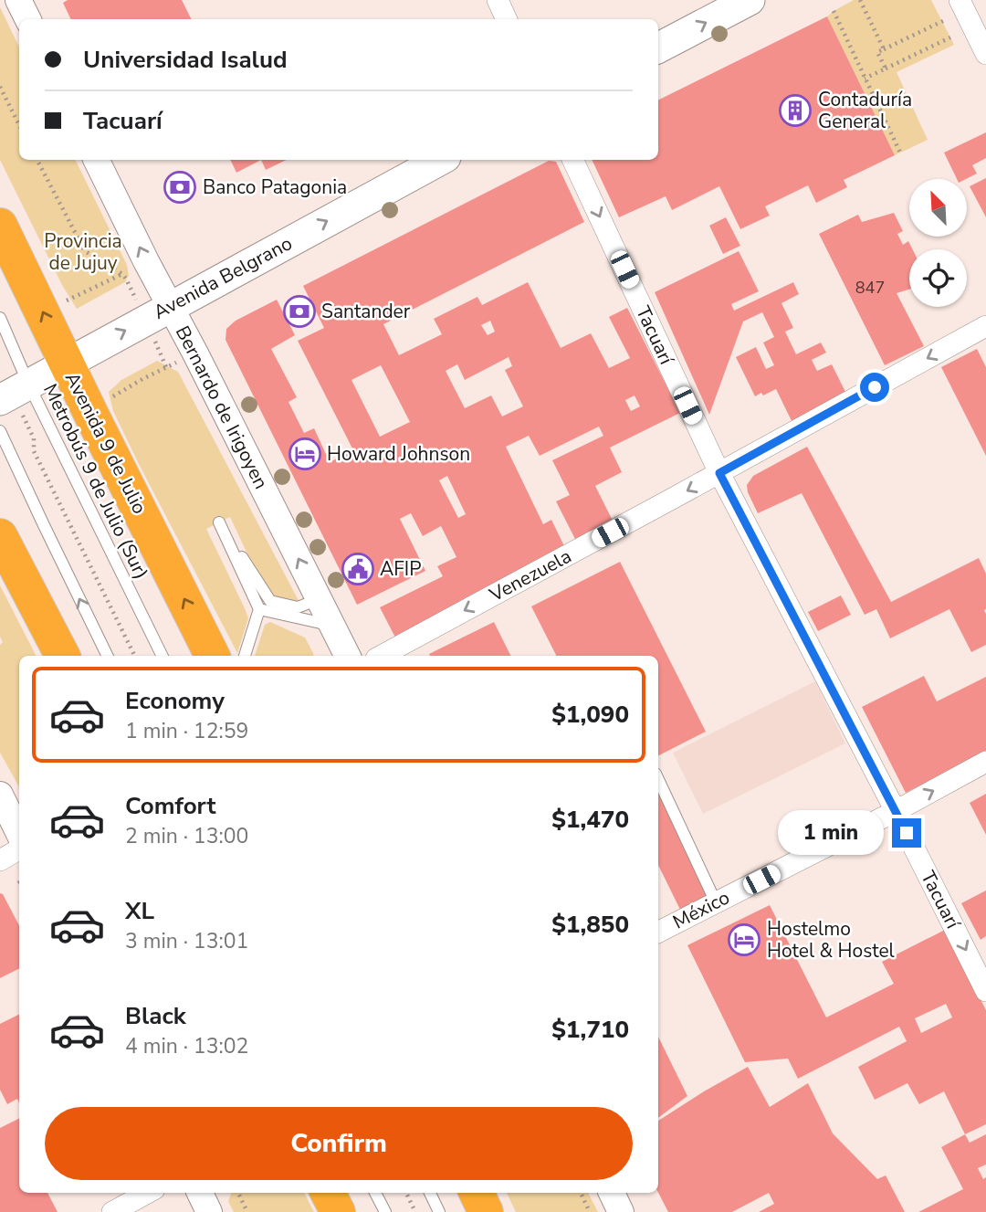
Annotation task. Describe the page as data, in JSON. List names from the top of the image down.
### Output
{
  "streets": {
    "highway": ["Avenida 9 de Julio"],
    "main road": ["Avenida Belgrano"],
    "street": [
      "Tacuarí",
      "Bernardo de Irigoyen",
      "Venezuela",
      "México"
    ],
    "lane": ["Metrobús 9 de Julio (Sur)"]
  },
  "crossings": [
    ["Avenida Belgrano", "Bernardo de Irigoyen"],
    ["Avenida Belgrano", "Avenida 9 de Julio"],
    ["Avenida Belgrano", "Metrobús 9 de Julio (Sur)"],
    ["Tacuarí", "Venezuela"],
    ["Tacuarí", "México"]
  ],
  "one_way": [
    "Avenida Belgrano",
    "Tacuarí",
    "Bernardo de Irigoyen",
    "Venezuela"
  ],
  "parks": ["Provincia de Jujuy"],
  "places": {
    "building": ["Contaduría General"],
    "bank": ["Banco Patagonia", "Santander"],
    "hotel": ["Howard Johnson", "Hostelmo Hotel & Hostel"],
    "public building": ["AFIP"]
  },
  "house_numbers": ["847"],
  "north": "top left",
  "page": {
    "banner": ["Universidad Isalud", "Tacuarí"],
    "list": [
      {
        "name": "Economy",
        "note": "1 min · 12:59",
        "value": "$1,090"
      },
      {
        "name": "Comfort",
        "note": "2 min · 13:00",
        "value": "$1,470"
      },
      {
        "name": "XL",
        "note": "3 min · 13:01",
        "value": "$1,850"
      },
      {
        "name": "Black",
        "note": "4 min · 13:02",
        "value": "$1,710"
      }
    ],
    "bubble": "1 min",
    "buttons": "Confirm"
  }
}
